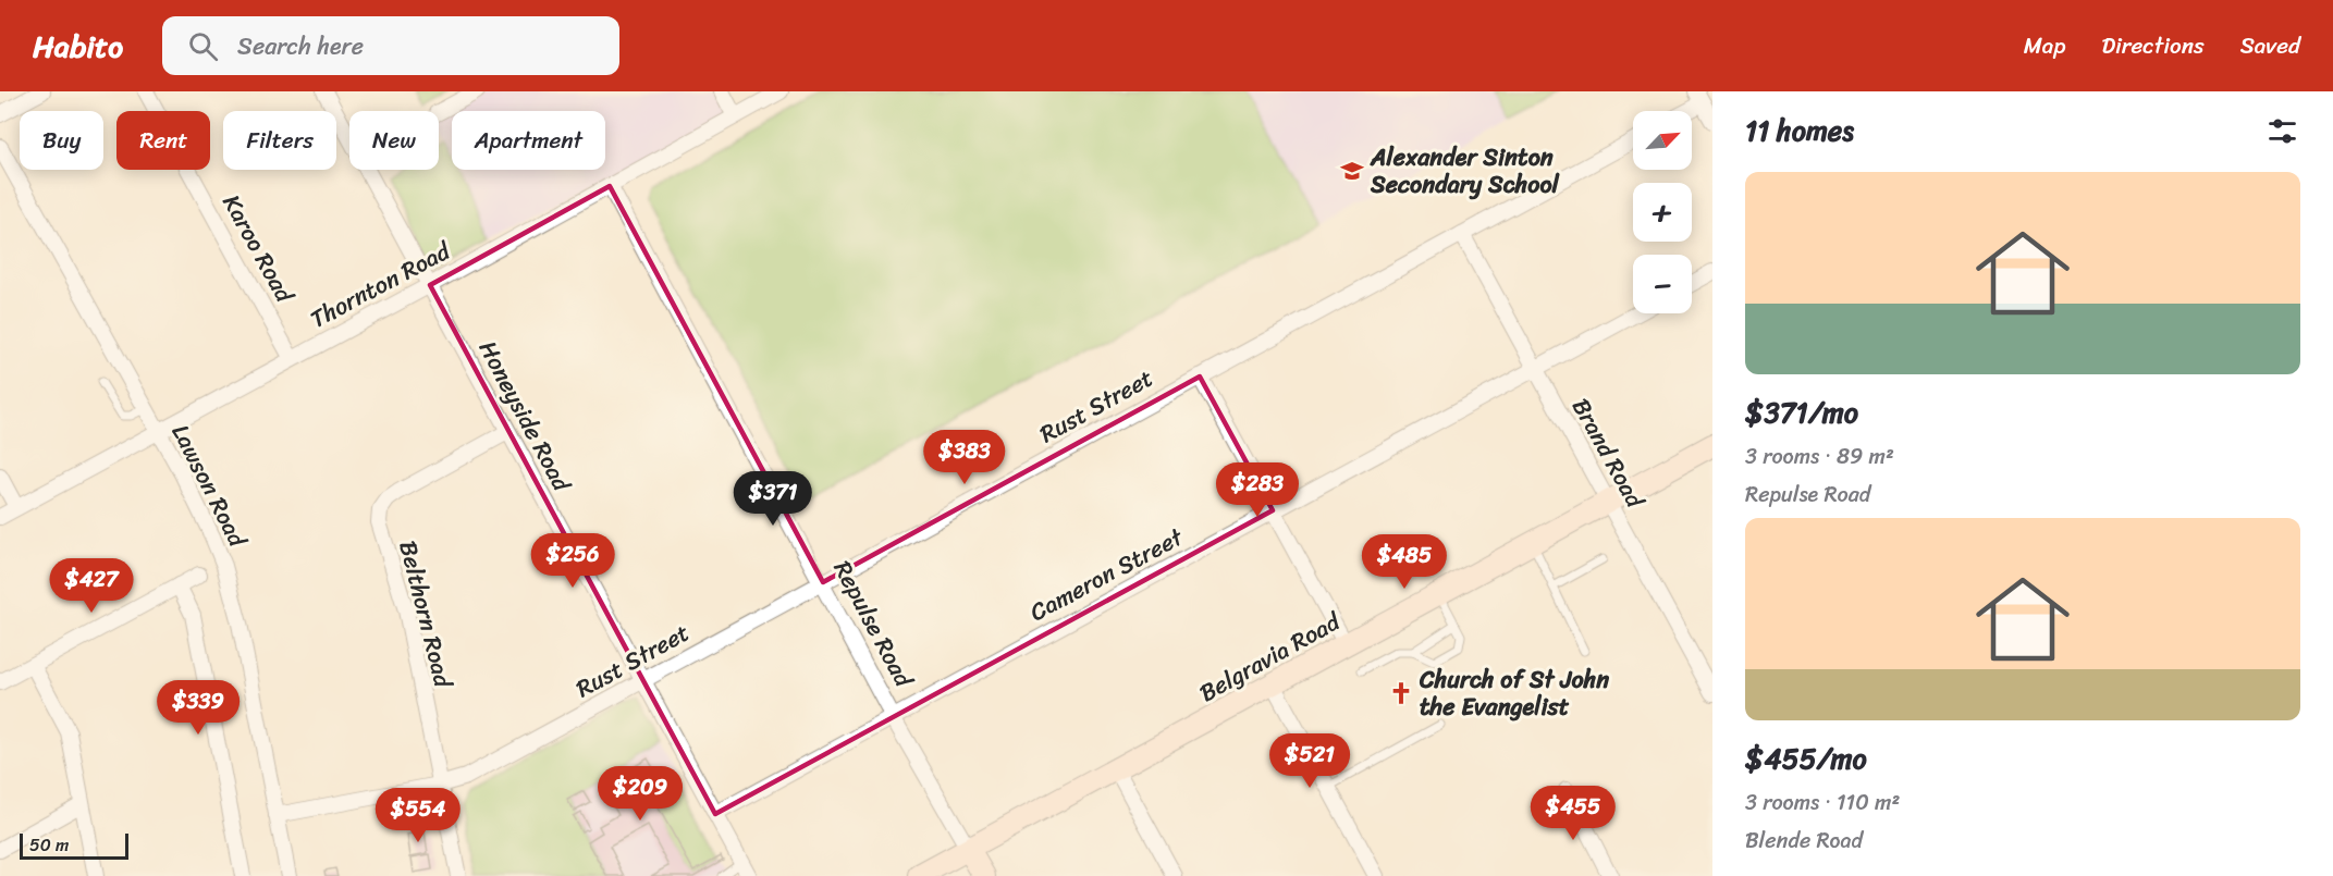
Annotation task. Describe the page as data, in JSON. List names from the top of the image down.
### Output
{
  "streets": {
    "street": [
      "Karoo Road",
      "Thornton Road",
      "Rust Street",
      "Honeyside Road",
      "Brand Road",
      "Lawson Road",
      "Cameron Street",
      "Belthorn Road",
      "Repulse Road",
      "Belgravia Road"
    ]
  },
  "crossings": [
    ["Karoo Road", "Thornton Road"],
    ["Thornton Road", "Honeyside Road"],
    ["Thornton Road", "Lawson Road"],
    ["Thornton Road", "Repulse Road"],
    ["Rust Street", "Honeyside Road"],
    ["Rust Street", "Brand Road"],
    ["Rust Street", "Lawson Road"],
    ["Rust Street", "Belthorn Road"],
    ["Rust Street", "Repulse Road"],
    ["Honeyside Road", "Cameron Street"],
    ["Honeyside Road", "Belthorn Road"],
    ["Brand Road", "Cameron Street"],
    ["Brand Road", "Belgravia Road"],
    ["Cameron Street", "Repulse Road"],
    ["Repulse Road", "Belgravia Road"]
  ],
  "places": {
    "school or university": ["Alexander Sinton Secondary School"],
    "church": ["Church of St John the Evangelist"]
  },
  "scale_bar": "50 m",
  "north": "top right",
  "page": {
    "header": "Habito",
    "search": "Search here",
    "nav": ["Map", "Directions", "Saved"],
    "heading": "11 homes",
    "map_buttons": ["+", "−"],
    "chip": [
      "Buy",
      "Rent",
      "Filters",
      "New",
      "Apartment"
    ],
    "list": [
      {
        "name": "$371/mo",
        "note": "3 rooms · 89 m² · Repulse Road"
      },
      {
        "name": "$455/mo",
        "note": "3 rooms · 110 m² · Blende Road"
      }
    ],
    "price": [
      "$383",
      "$283",
      "$371",
      "$256",
      "$485",
      "$427",
      "$339",
      "$521",
      "$209",
      "$455",
      "$554"
    ],
    "scale": "50 m"
  }
}
